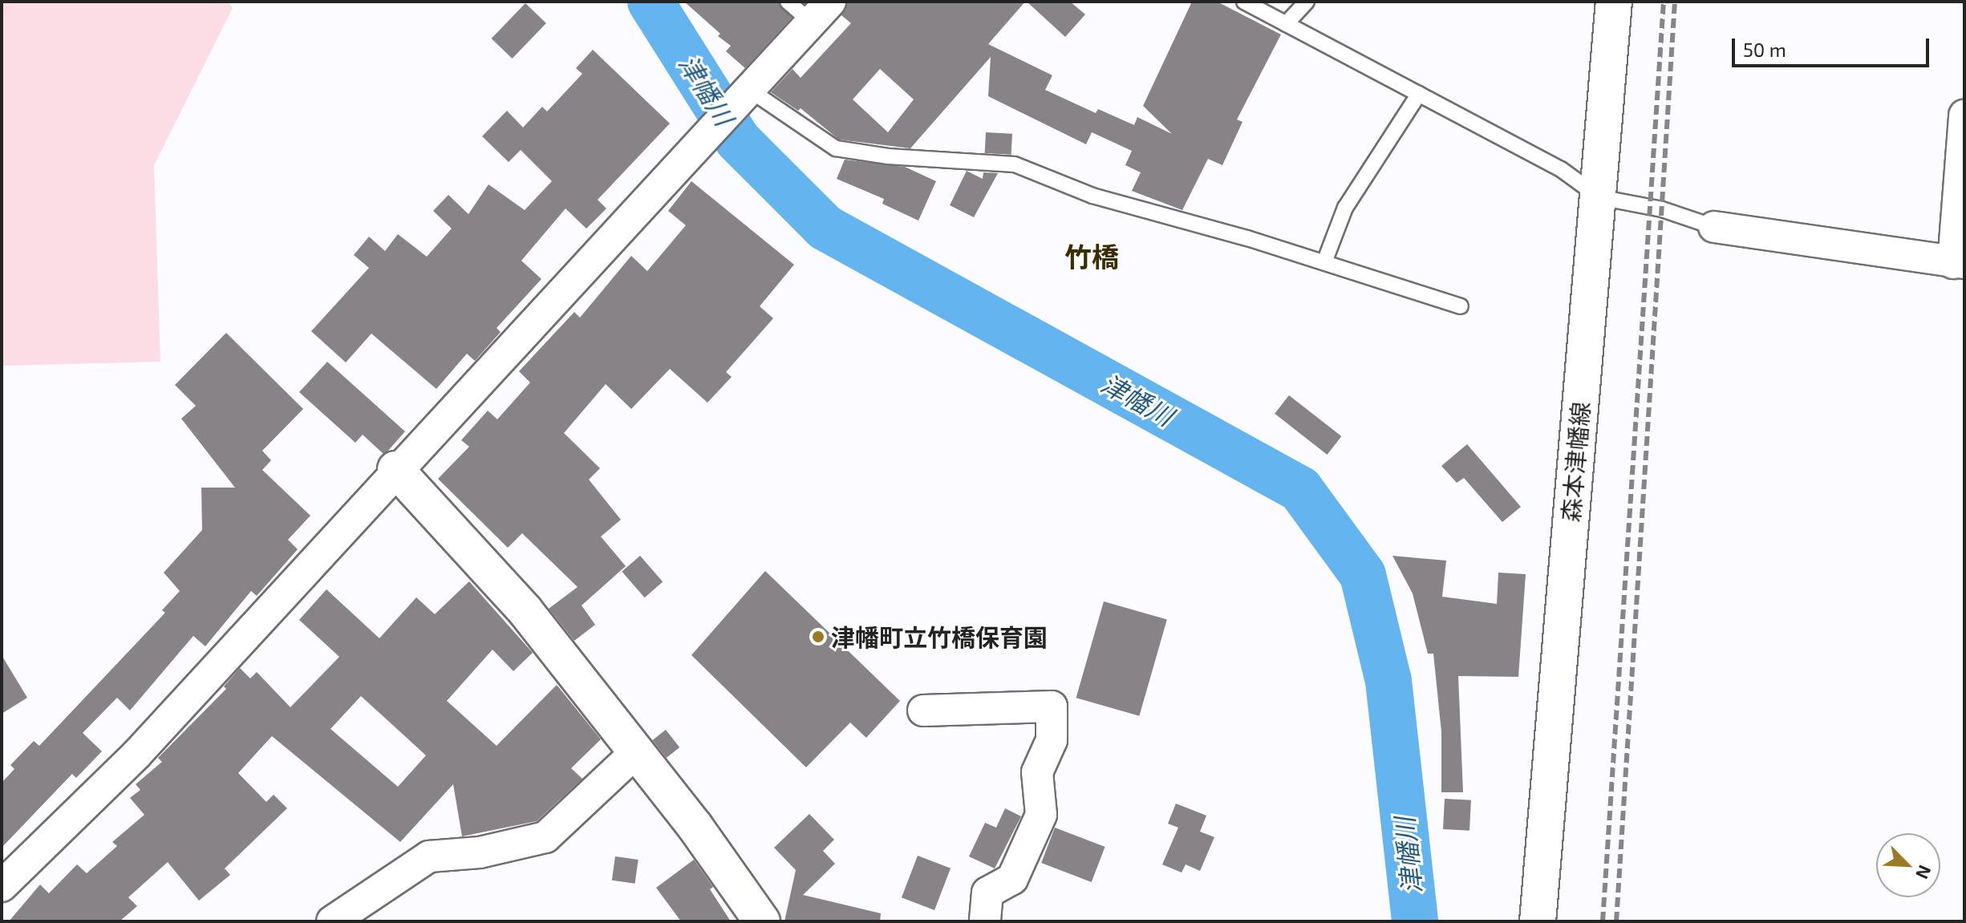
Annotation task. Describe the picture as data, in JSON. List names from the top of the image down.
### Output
{
  "streets": {
    "main road": ["森本津幡線"]
  },
  "districts": ["竹橋"],
  "water": ["津幡川"],
  "places": ["津幡町立竹橋保育園"],
  "scale_bar": "50 m",
  "north": "bottom right"
}
